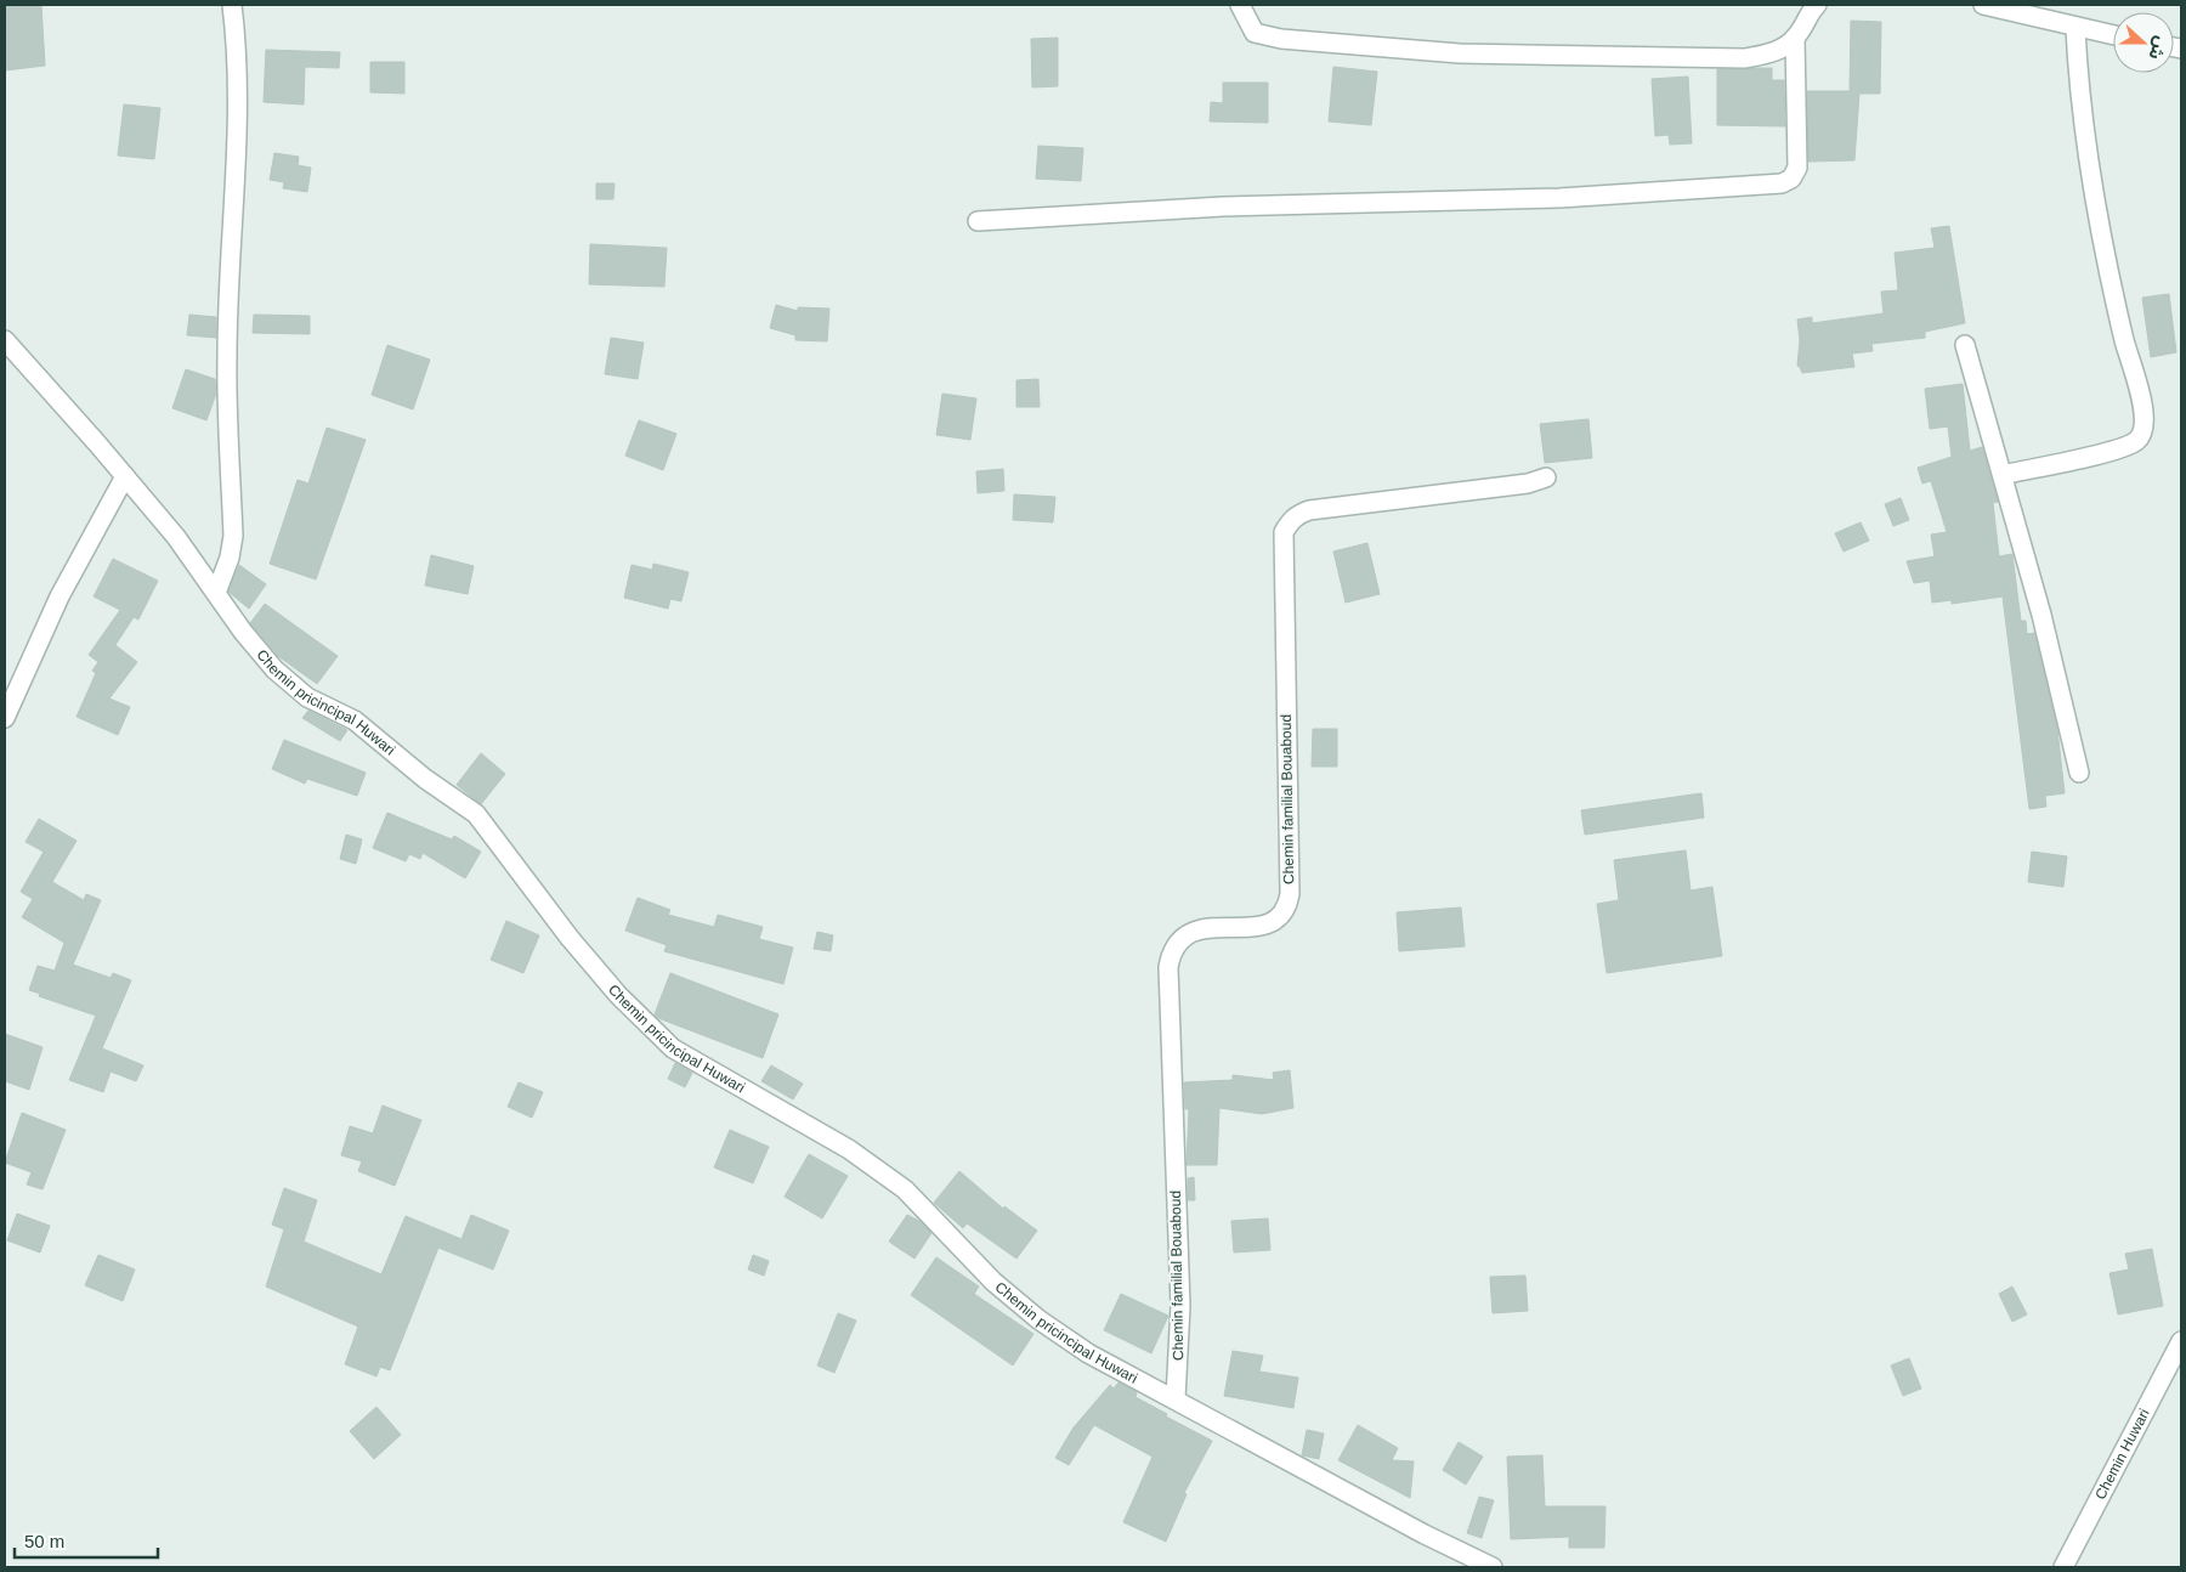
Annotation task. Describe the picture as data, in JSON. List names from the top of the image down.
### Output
{
  "streets": {
    "street": ["Chemin pricincipal Huwari", "Chemin familial Bouaboud", "Chemin Huwari"]
  },
  "crossings": [
    ["Chemin pricincipal Huwari", "Chemin familial Bouaboud"]
  ],
  "scale_bar": "50 m",
  "north": "right"
}
